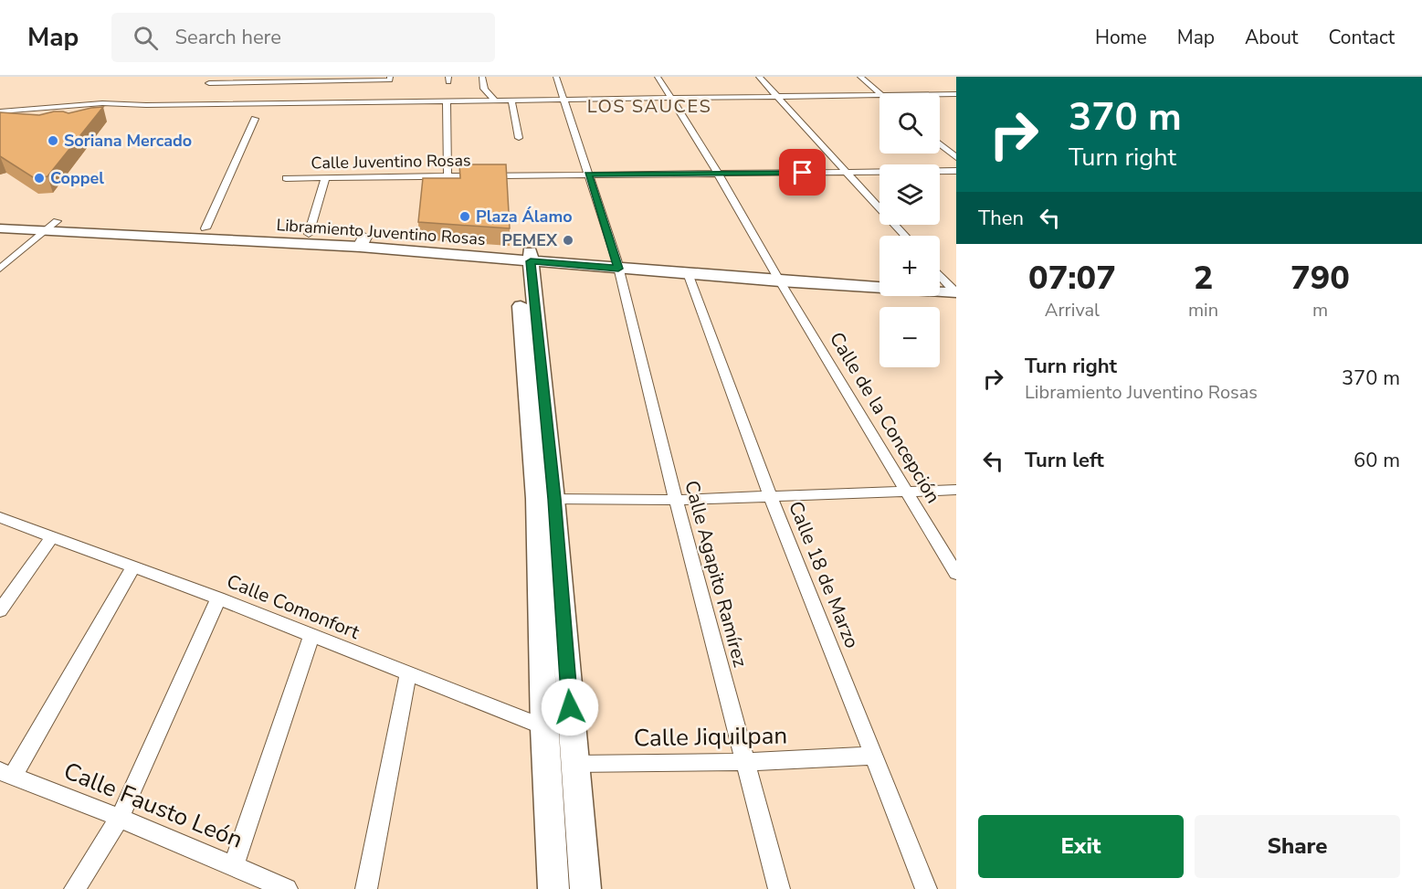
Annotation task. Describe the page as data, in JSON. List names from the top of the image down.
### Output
{
  "streets": {
    "main road": ["Libramiento Juventino Rosas"],
    "street": [
      "Calle Juventino Rosas",
      "Calle de la Concepción",
      "Calle Agapito Ramírez",
      "Calle 18 de Marzo",
      "Calle Comonfort",
      "Calle Jiquilpan",
      "Calle Fausto León"
    ]
  },
  "crossings": [
    ["Calle Juventino Rosas", "Calle de la Concepción"],
    ["Calle Juventino Rosas", "Calle Agapito Ramírez"],
    ["Libramiento Juventino Rosas", "Calle de la Concepción"],
    ["Libramiento Juventino Rosas", "Calle Agapito Ramírez"],
    ["Libramiento Juventino Rosas", "Calle 18 de Marzo"],
    ["Calle Agapito Ramírez", "Calle Jiquilpan"],
    ["Calle 18 de Marzo", "Calle Jiquilpan"]
  ],
  "districts": ["LOS SAUCES"],
  "places": [
    "Soriana Mercado",
    "Coppel",
    "Plaza Álamo",
    "PEMEX"
  ],
  "page": {
    "header": "Map",
    "search": "Search here",
    "nav": [
      "Home",
      "Map",
      "About",
      "Contact"
    ],
    "turn": ["370 m", "Turn right"],
    "map_buttons": ["+", "−"],
    "then": "Then",
    "eta": [
      "07:07",
      "Arrival",
      "2",
      "min",
      "790",
      "m"
    ],
    "list": [
      {
        "name": "Turn right",
        "note": "Libramiento Juventino Rosas",
        "value": "370 m"
      },
      {
        "name": "Turn left",
        "value": "60 m"
      }
    ],
    "buttons": ["Exit", "Share"]
  }
}
